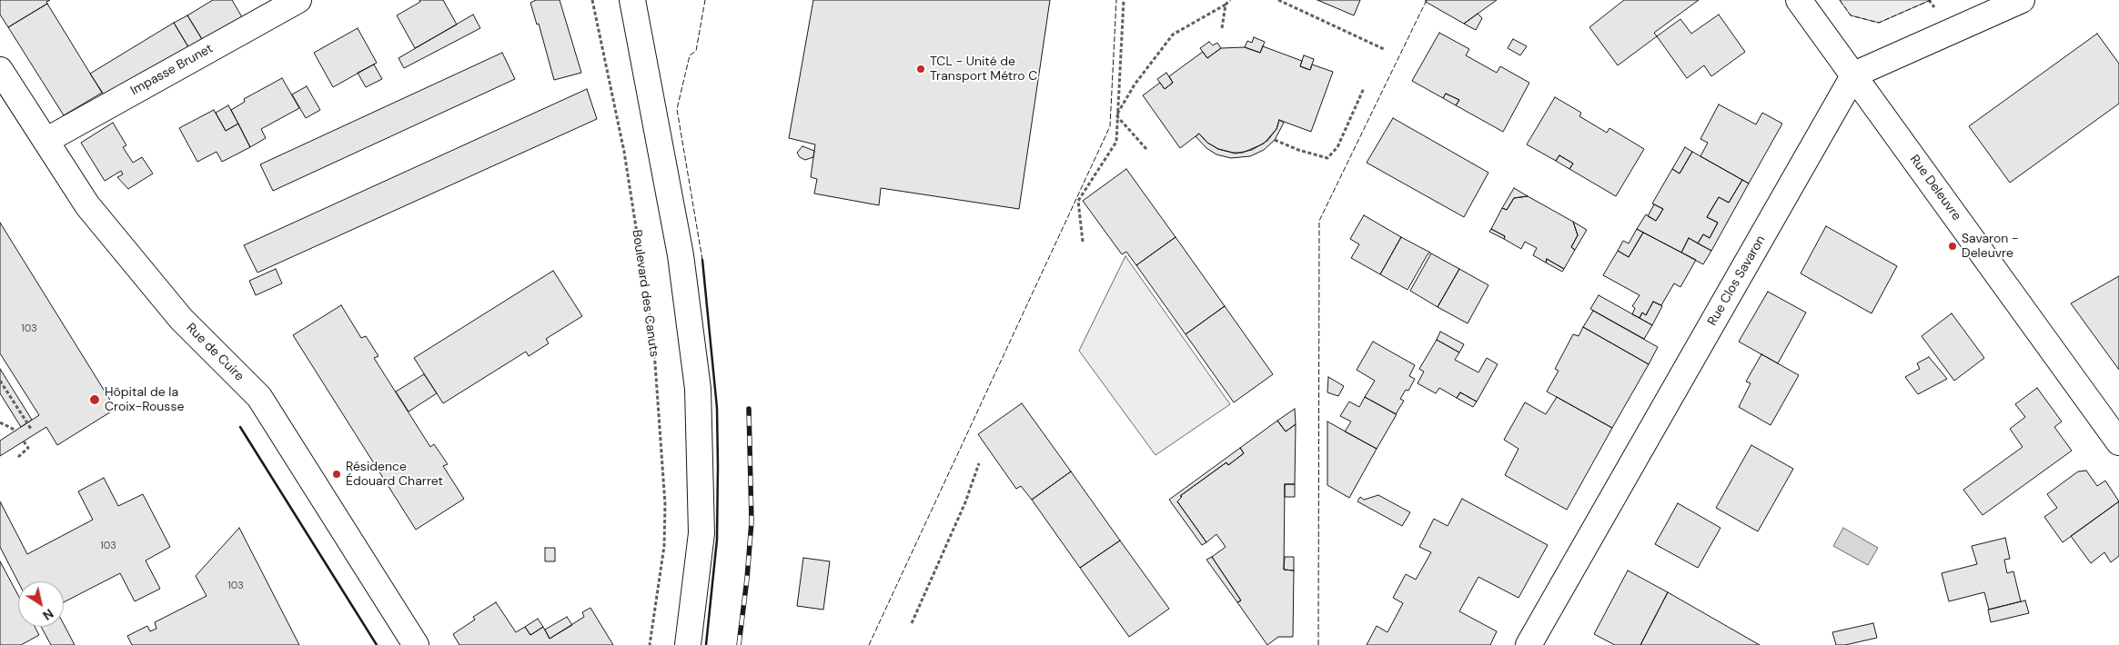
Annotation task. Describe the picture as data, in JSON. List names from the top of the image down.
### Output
{
  "streets": {
    "street": [
      "Impasse Brunet",
      "Rue Deleuvre",
      "Rue Clos Savaron",
      "Rue de Cuire"
    ],
    "path": ["Boulevard des Canuts"]
  },
  "crossings": [
    ["Impasse Brunet", "Rue de Cuire"],
    ["Rue Deleuvre", "Rue Clos Savaron"]
  ],
  "places": [
    "TCL - Unité de Transport Métro C",
    "Savaron - Deleuvre",
    "Hôpital de la Croix-Rousse",
    "Résidence Édouard Charret"
  ],
  "house_numbers": ["103", "103", "103"],
  "north": "bottom right"
}
